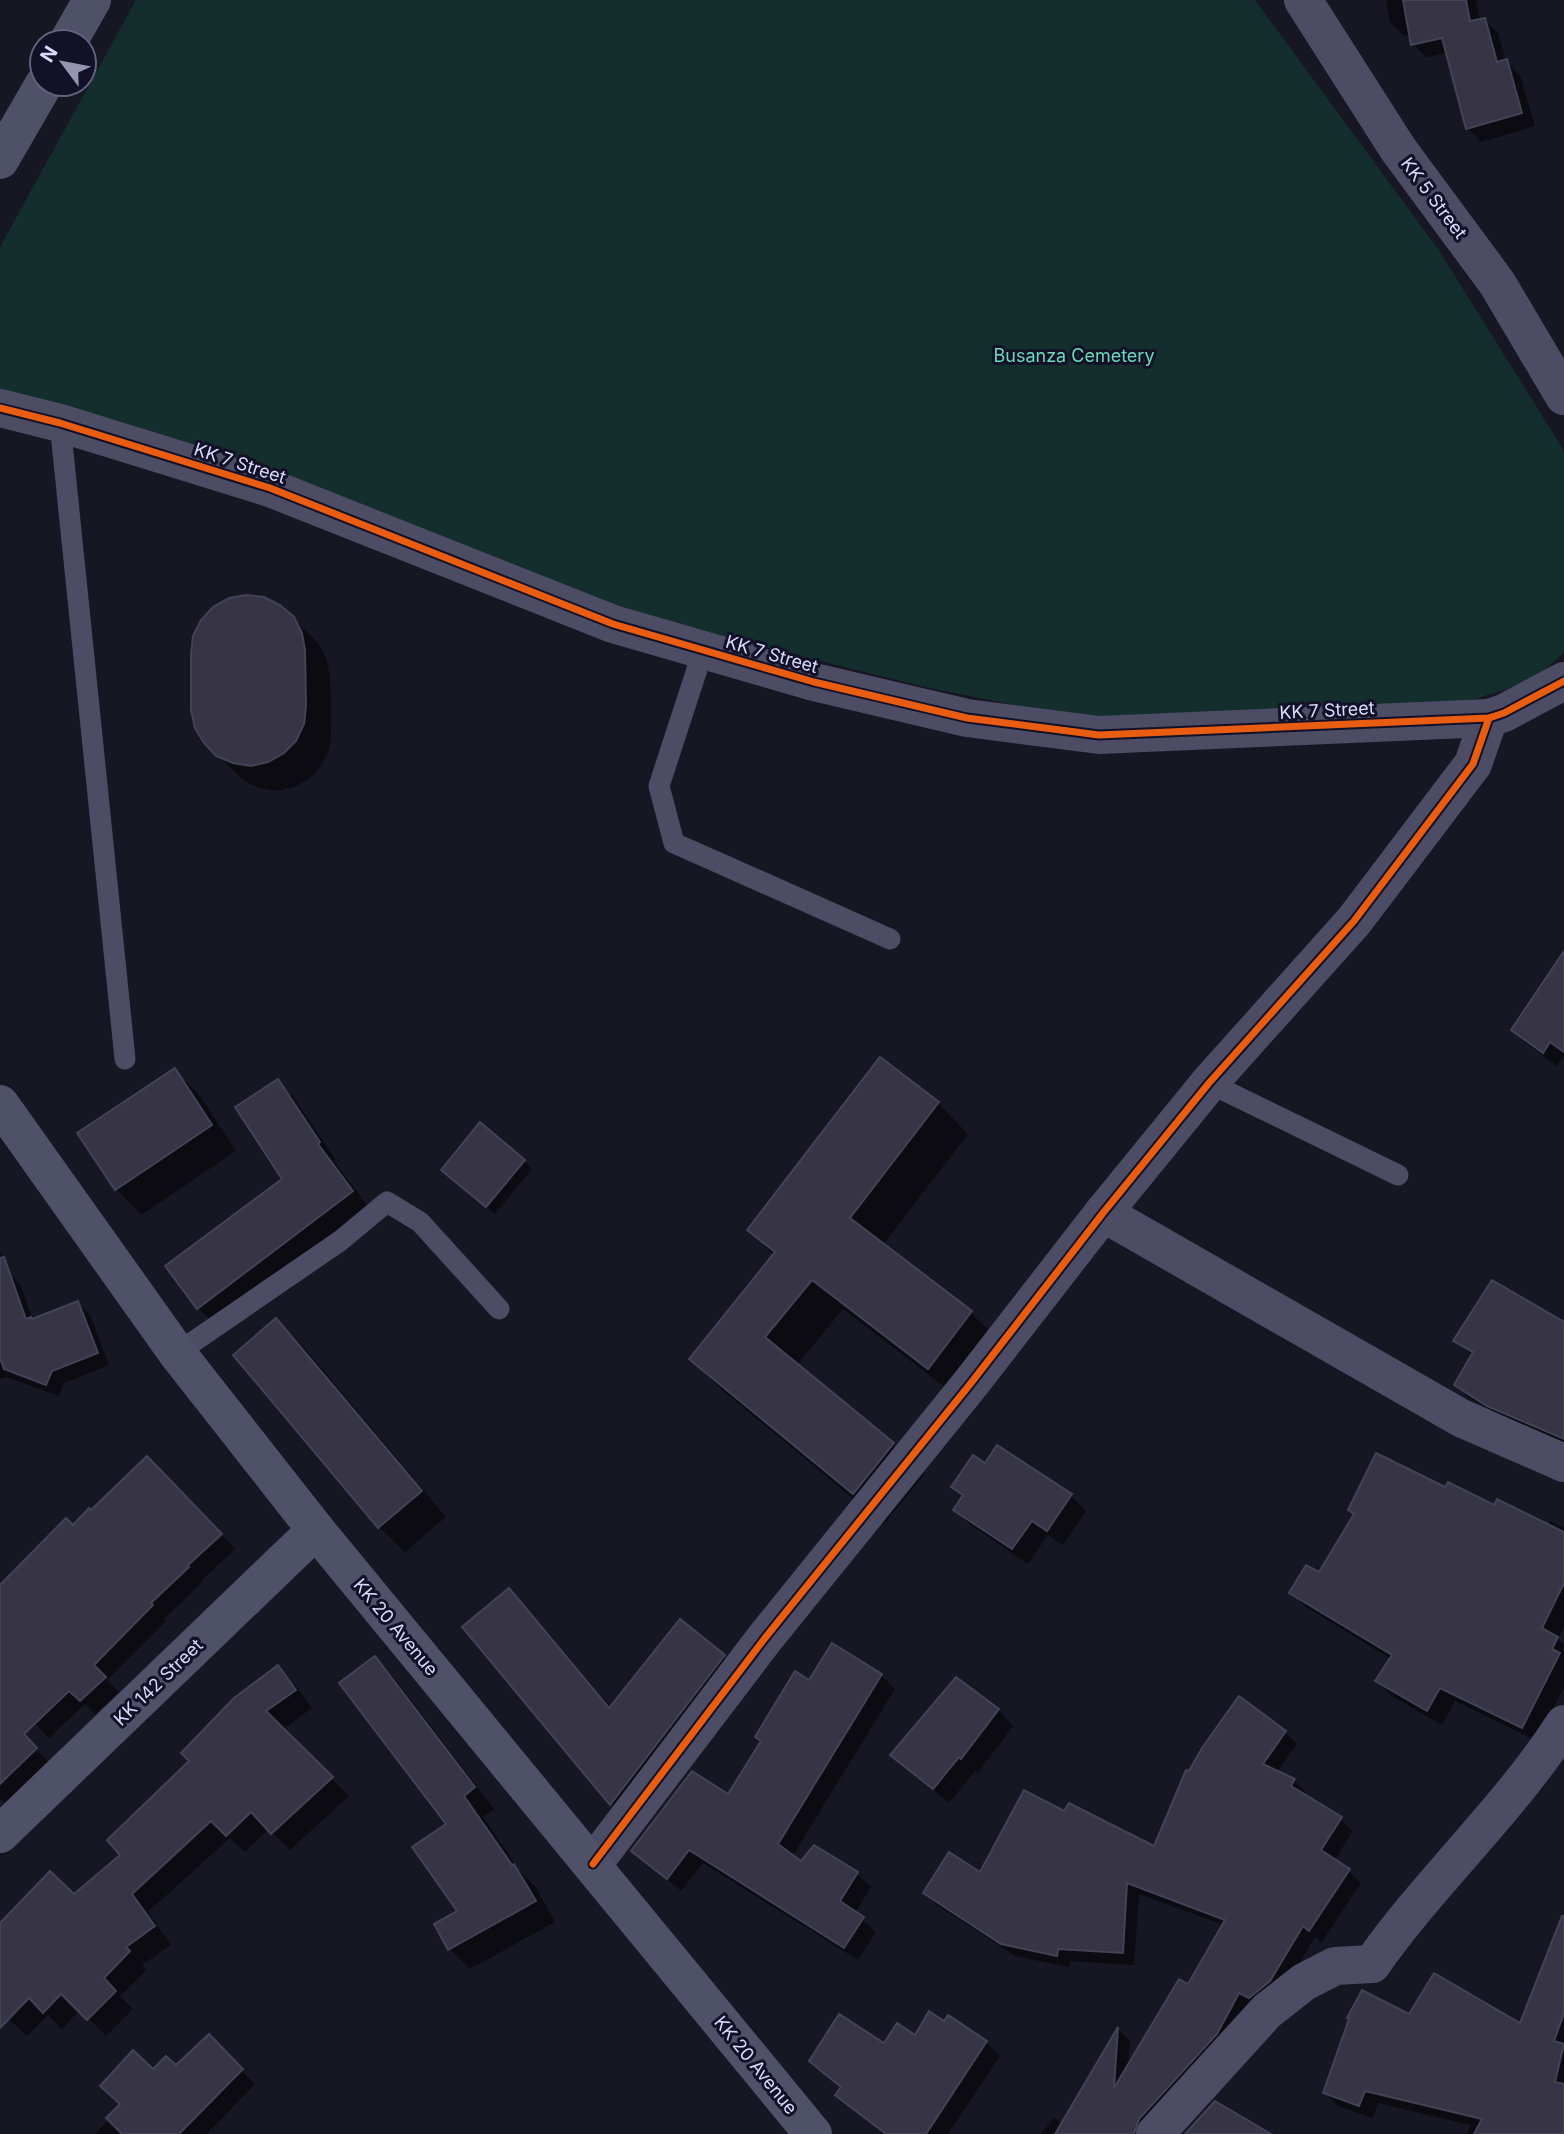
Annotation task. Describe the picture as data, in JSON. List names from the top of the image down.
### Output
{
  "streets": {
    "main road": ["KK 20 Avenue", "KK 142 Street"],
    "street": ["KK 5 Street", "KK 7 Street"]
  },
  "crossings": [
    ["KK 20 Avenue", "KK 142 Street"]
  ],
  "parks": ["Busanza Cemetery"],
  "north": "top left"
}
